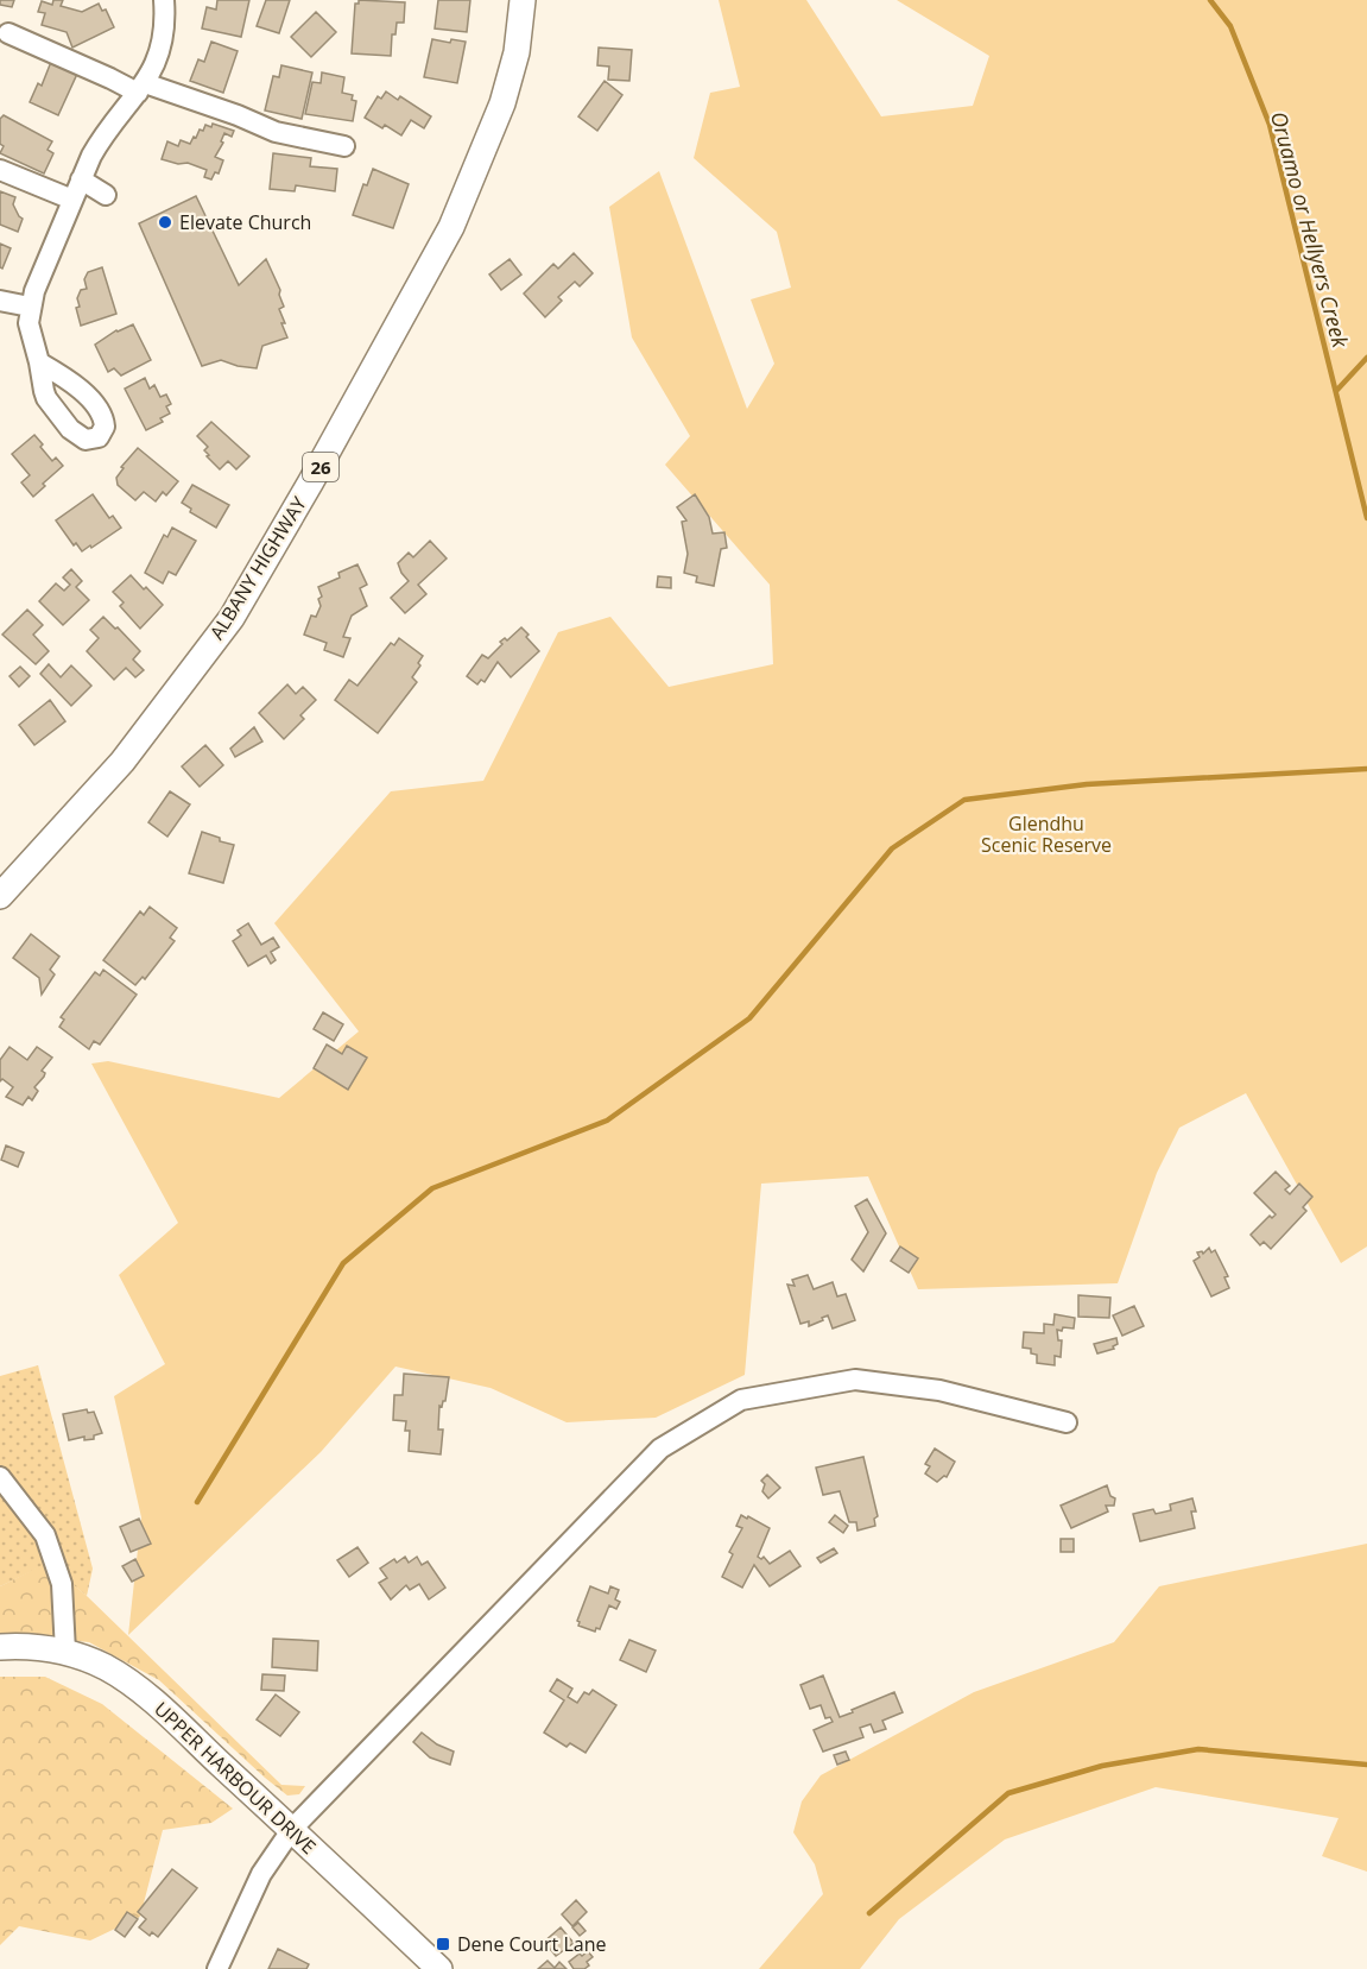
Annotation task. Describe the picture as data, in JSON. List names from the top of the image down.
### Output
{
  "streets": {
    "main road": ["26", "ALBANY HIGHWAY", "UPPER HARBOUR DRIVE"]
  },
  "water": ["Oruamo or Hellyers Creek"],
  "parks": ["Glendhu Scenic Reserve"],
  "places": {
    "other": ["Elevate Church"],
    "transit": ["Dene Court Lane"]
  }
}
